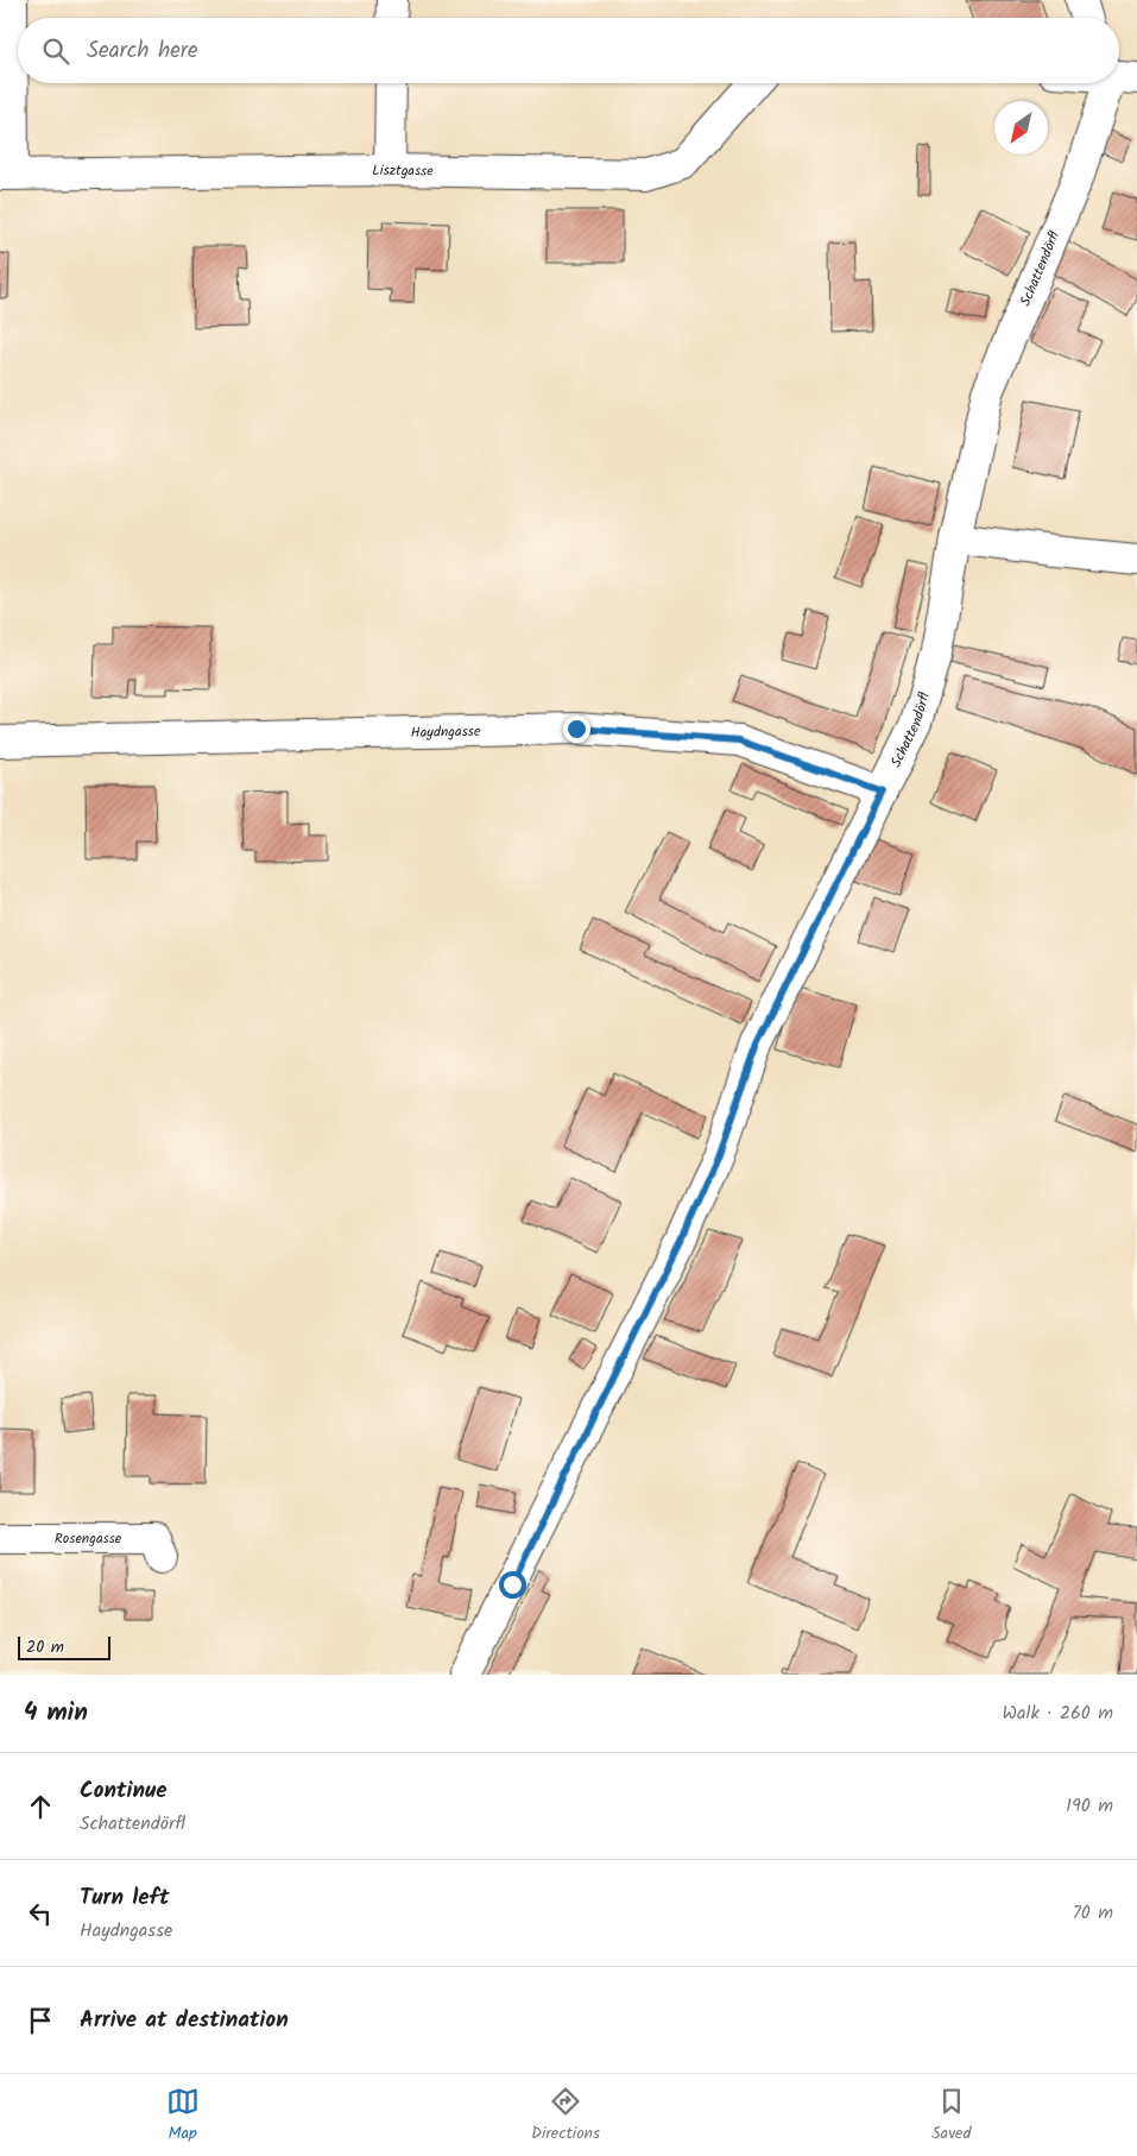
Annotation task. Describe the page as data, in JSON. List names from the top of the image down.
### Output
{
  "streets": {
    "street": [
      "Lisztgasse",
      "Schattendörfl",
      "Haydngasse",
      "Rosengasse"
    ]
  },
  "crossings": [
    ["Schattendörfl", "Haydngasse"]
  ],
  "scale_bar": "20 m",
  "north": "bottom left",
  "page": {
    "search": "Search here",
    "scale": "20 m",
    "heading": ["4 min", "Walk · 260 m"],
    "list": [
      ["Continue", "Schattendörfl", "190 m"],
      ["Turn left", "Haydngasse", "70 m"],
      "Arrive at destination"
    ],
    "nav": ["Map", "Directions", "Saved"]
  }
}
